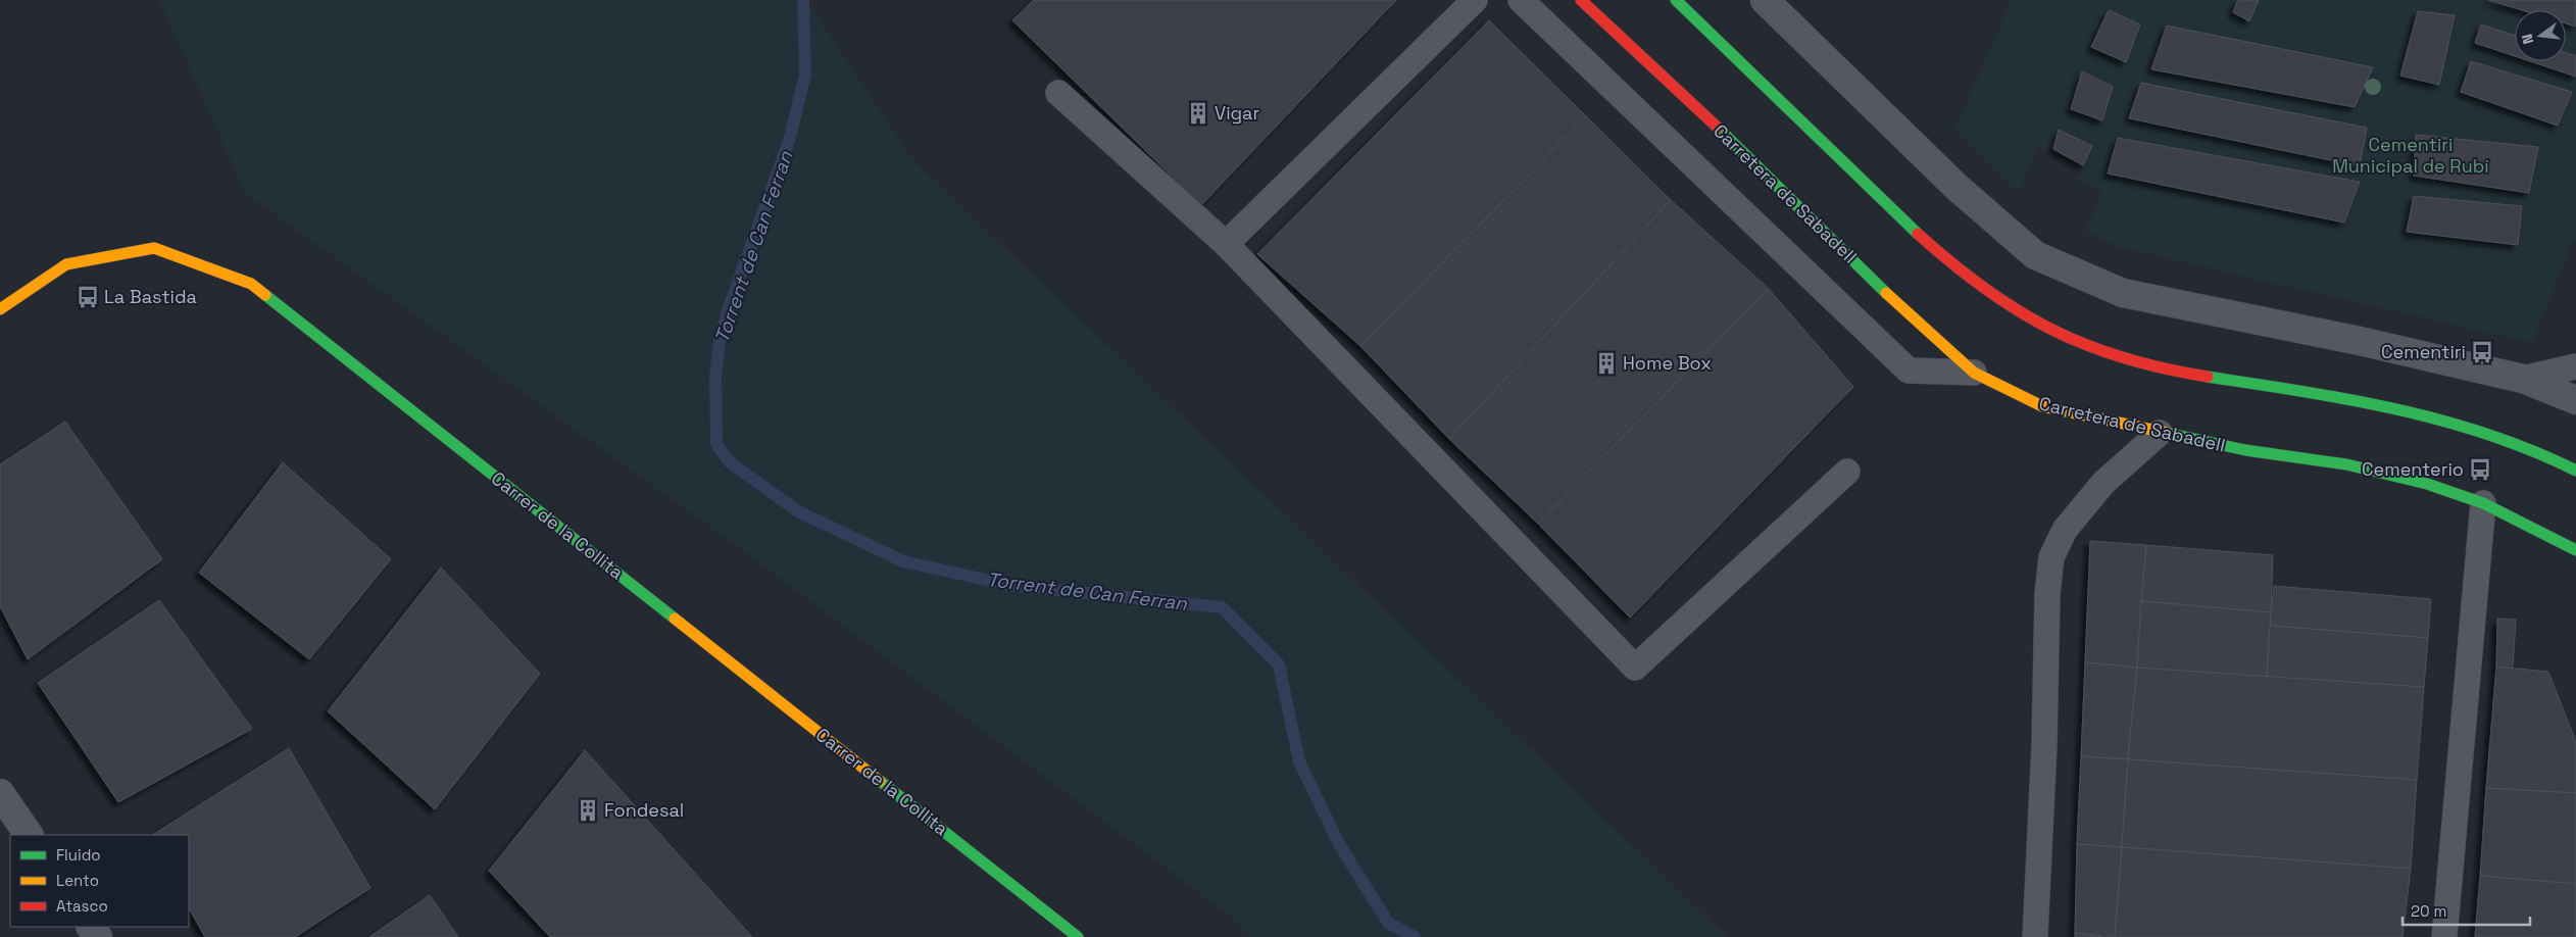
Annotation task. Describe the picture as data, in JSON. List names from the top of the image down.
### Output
{
  "streets": {
    "street": ["Carretera de Sabadell", "Carrer de la Collita"]
  },
  "water": ["Torrent de Can Ferran"],
  "parks": ["Cementiri Municipal de Rubí"],
  "places": {
    "building": ["Vigar", "Home Box", "Fondesal"],
    "bus stop": ["La Bastida", "Cementiri", "Cementerio"]
  },
  "legend": ["Fluido", "Lento", "Atasco"],
  "scale_bar": "20 m",
  "north": "left"
}
